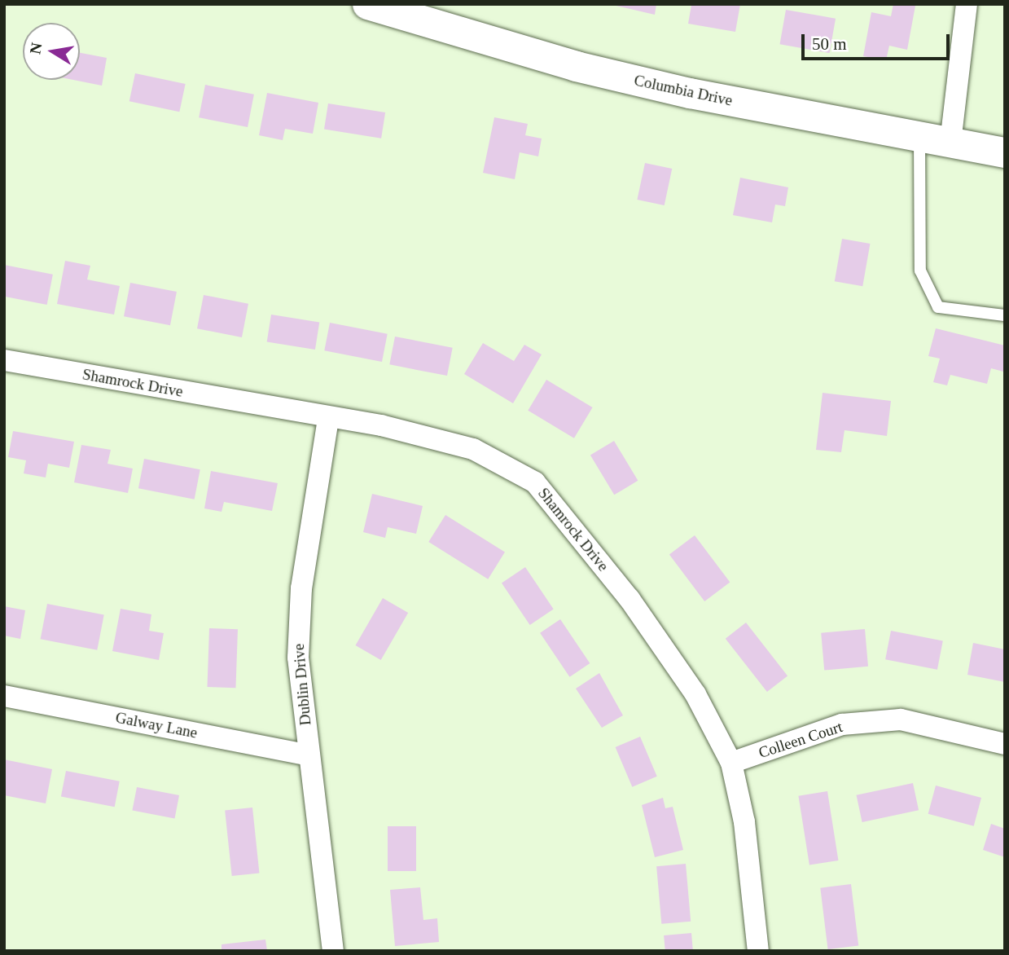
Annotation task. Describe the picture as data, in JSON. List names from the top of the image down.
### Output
{
  "streets": {
    "main road": ["Columbia Drive"],
    "street": [
      "Shamrock Drive",
      "Dublin Drive",
      "Galway Lane",
      "Colleen Court"
    ]
  },
  "crossings": [
    ["Shamrock Drive", "Dublin Drive"],
    ["Shamrock Drive", "Colleen Court"],
    ["Dublin Drive", "Galway Lane"]
  ],
  "scale_bar": "50 m",
  "north": "left"
}
